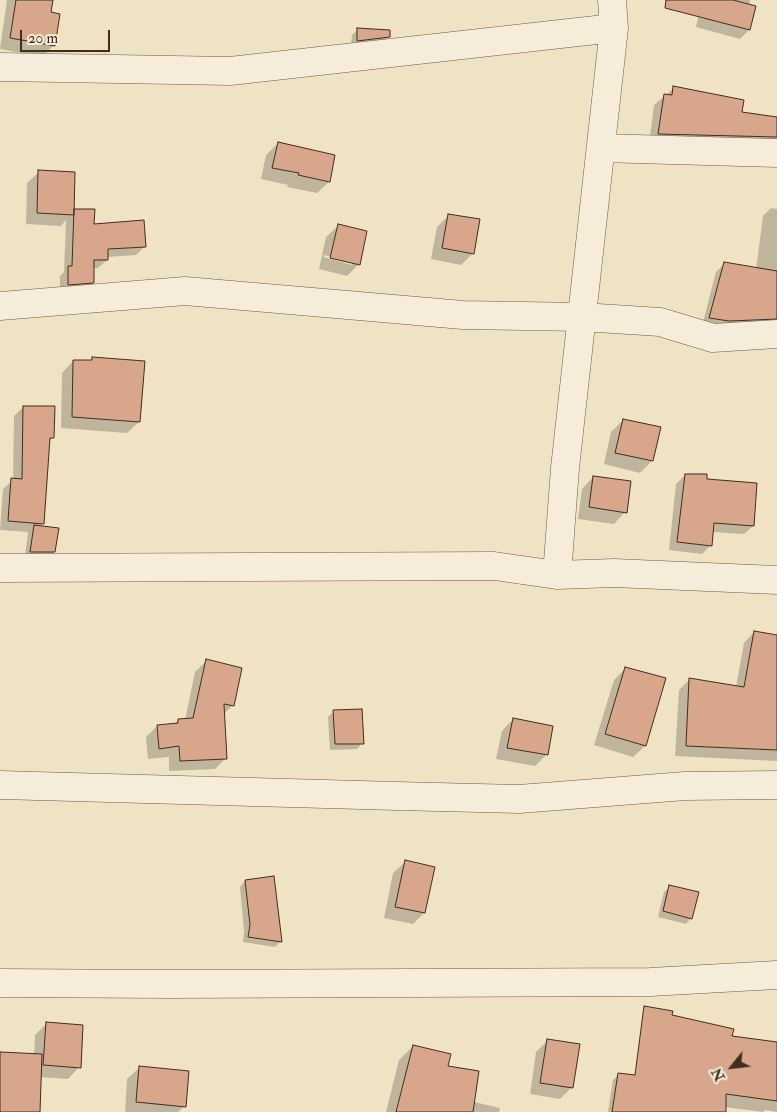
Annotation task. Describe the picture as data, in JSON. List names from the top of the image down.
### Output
{
  "scale_bar": "20 m",
  "north": "bottom left"
}
